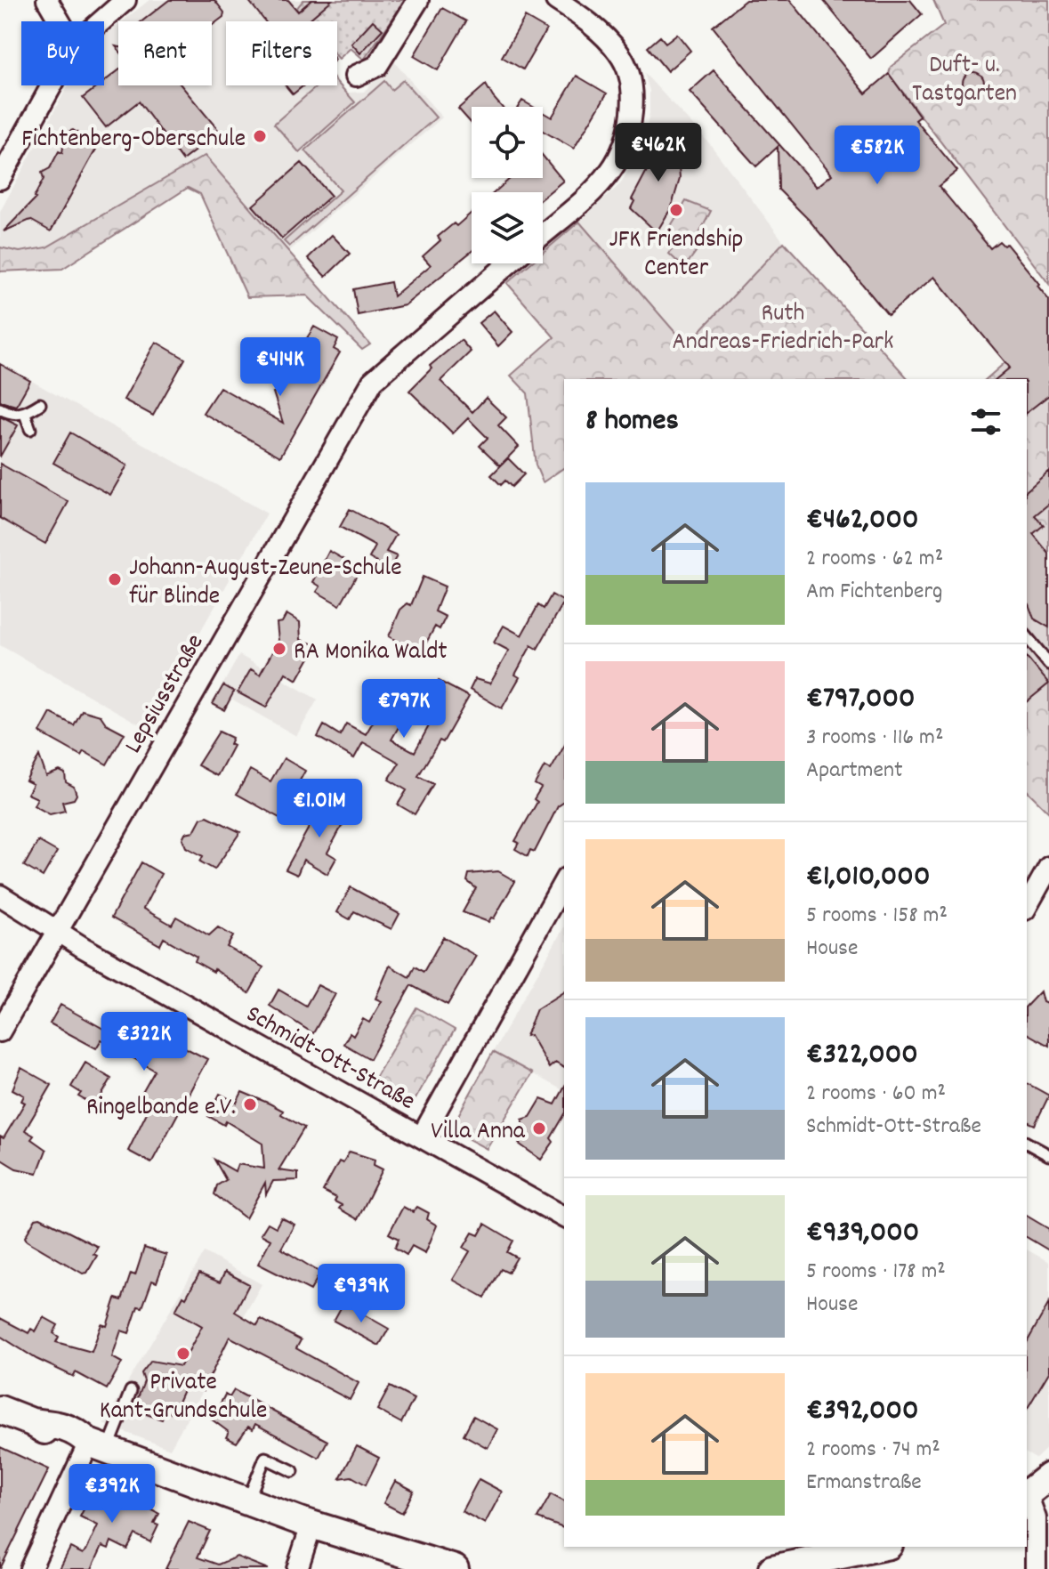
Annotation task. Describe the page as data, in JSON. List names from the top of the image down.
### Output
{
  "streets": {
    "street": ["Lepsiusstraße", "Schmidt-Ott-Straße"]
  },
  "crossings": [
    ["Lepsiusstraße", "Schmidt-Ott-Straße"]
  ],
  "parks": ["Duft- u. Tastgarten", "Ruth Andreas-Friedrich-Park"],
  "places": [
    "Fichtenberg-Oberschule",
    "JFK Friendship Center",
    "Johann-August-Zeune-Schule für Blinde",
    "RA Monika Waldt",
    "Ringelbande e.V.",
    "Villa Anna",
    "Private Kant-Grundschule"
  ],
  "page": {
    "chip": ["Buy", "Rent", "Filters"],
    "price": [
      "€462K",
      "€582K",
      "€414K",
      "€797K",
      "€1.01M",
      "€322K",
      "€939K",
      "€392K"
    ],
    "heading": "8 homes",
    "list": [
      {
        "name": "€462,000",
        "note": "2 rooms · 62 m² · Am Fichtenberg"
      },
      {
        "name": "€797,000",
        "note": "3 rooms · 116 m² · Apartment"
      },
      {
        "name": "€1,010,000",
        "note": "5 rooms · 158 m² · House"
      },
      {
        "name": "€322,000",
        "note": "2 rooms · 60 m² · Schmidt-Ott-Straße"
      },
      {
        "name": "€939,000",
        "note": "5 rooms · 178 m² · House"
      },
      {
        "name": "€392,000",
        "note": "2 rooms · 74 m² · Ermanstraße"
      }
    ]
  }
}
